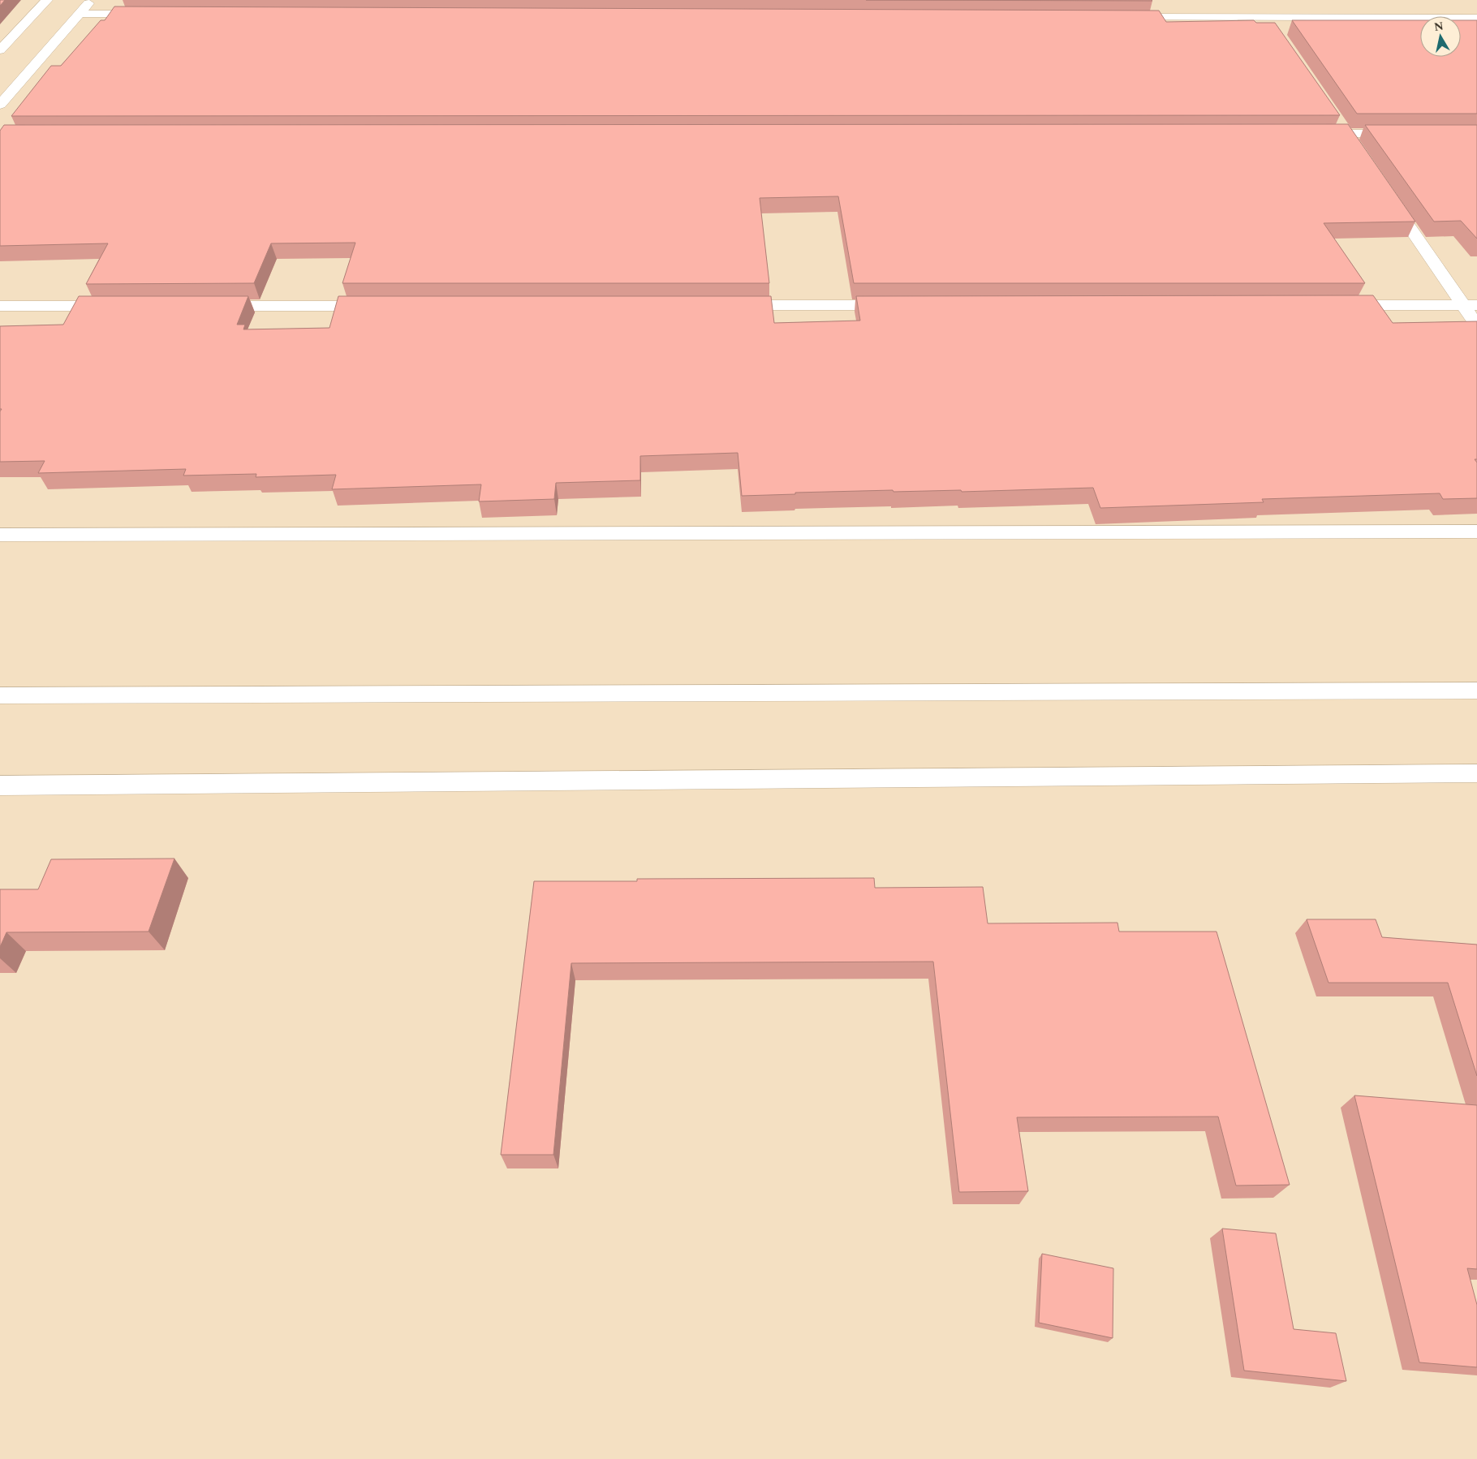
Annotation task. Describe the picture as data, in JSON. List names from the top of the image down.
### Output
{
  "north": "top"
}
